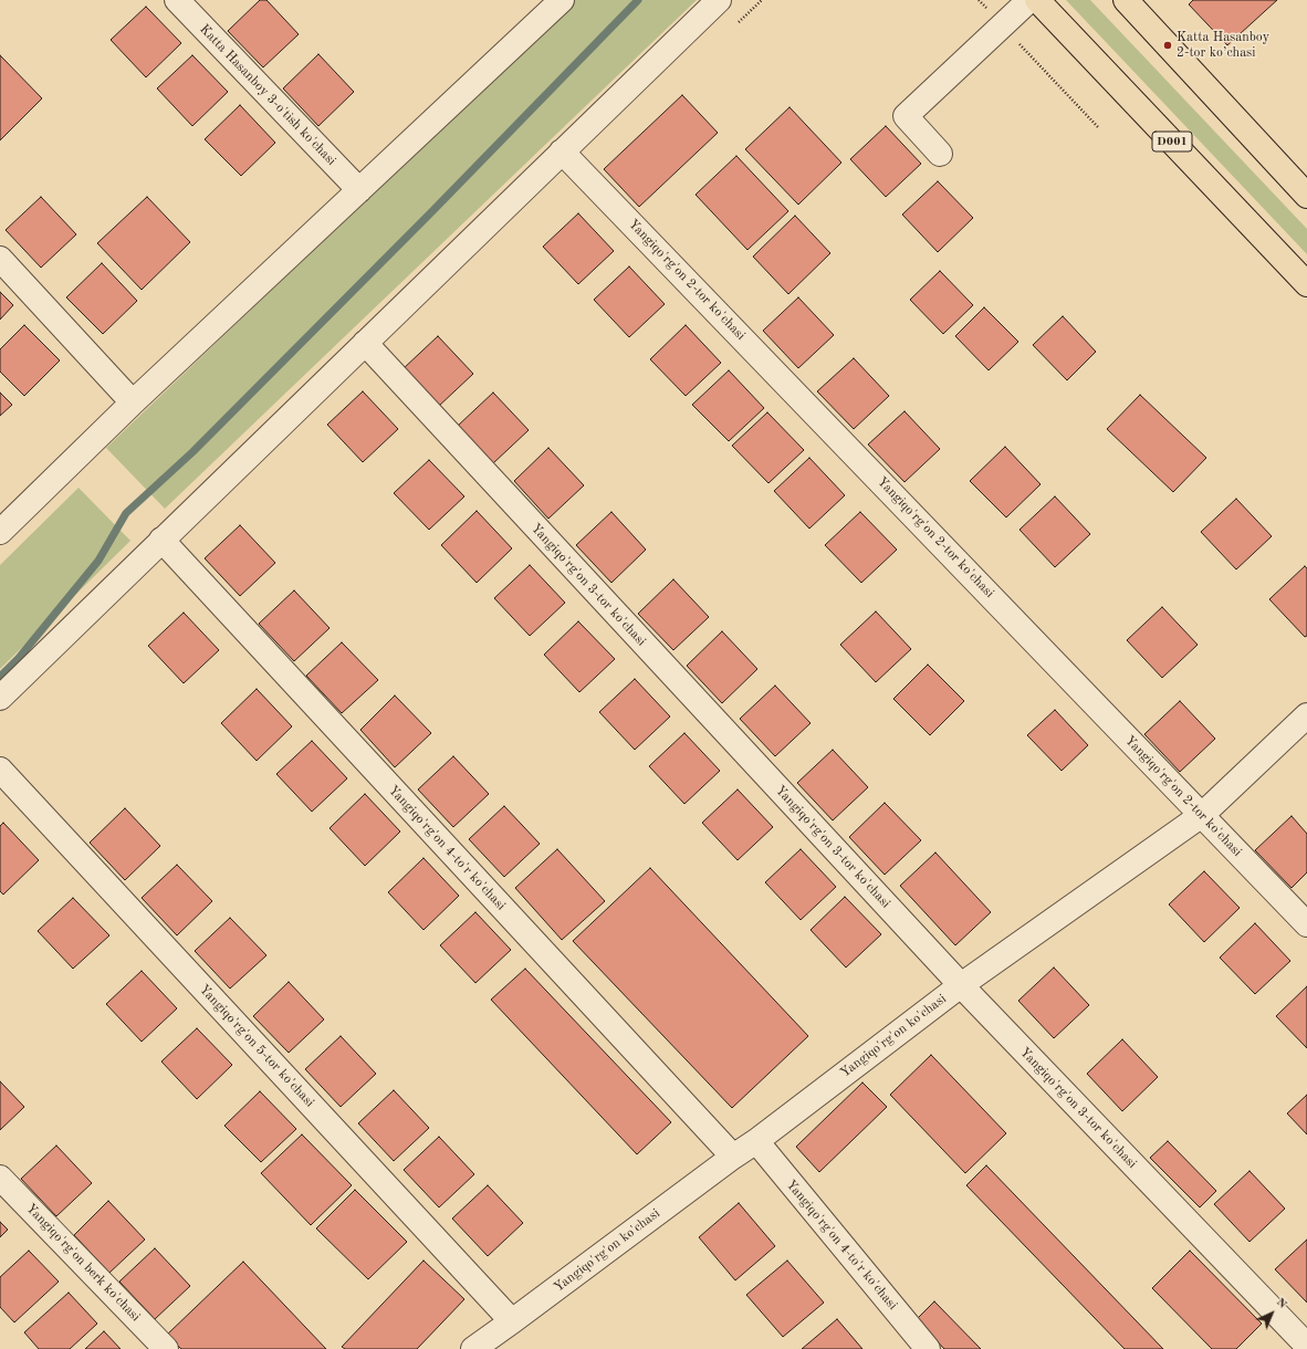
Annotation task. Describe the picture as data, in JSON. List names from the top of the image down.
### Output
{
  "streets": {
    "highway": ["D001"],
    "street": [
      "Katta Hasanboy 3-o'tish ko'chasi",
      "Yangiqo'rg'on 2-tor ko'chasi",
      "Yangiqo'rg'on 3-tor ko'chasi",
      "Yangiqo'rg'on 4-to'r ko'chasi",
      "Yangiqo'rg'on ko'chasi",
      "Yangiqo'rg'on 5-tor ko'chasi",
      "Yangiqo'rg'on berk ko'chasi"
    ]
  },
  "crossings": [
    ["Yangiqo'rg'on 2-tor ko'chasi", "Yangiqo'rg'on ko'chasi"],
    ["Yangiqo'rg'on 3-tor ko'chasi", "Yangiqo'rg'on ko'chasi"],
    ["Yangiqo'rg'on 4-to'r ko'chasi", "Yangiqo'rg'on ko'chasi"],
    ["Yangiqo'rg'on ko'chasi", "Yangiqo'rg'on 5-tor ko'chasi"]
  ],
  "places": ["Katta Hasanboy 2-tor ko’chasi"],
  "north": "top right"
}
